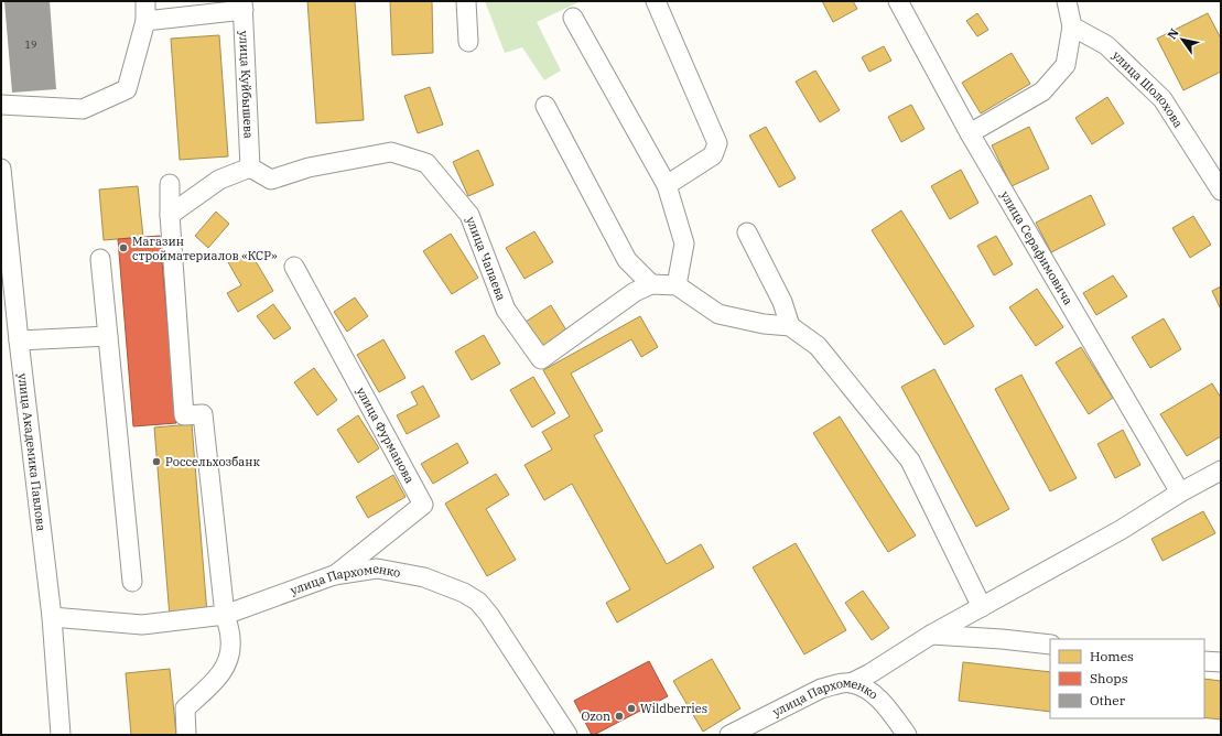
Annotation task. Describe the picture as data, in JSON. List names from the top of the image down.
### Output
{
  "streets": {
    "street": [
      "улица Куйбышева",
      "улица Шолохова",
      "улица Серафимовича",
      "улица Чапаева",
      "улица Фурманова",
      "улица Академика Павлова",
      "улица Пархоменко"
    ]
  },
  "crossings": [
    ["улица Куйбышева", "улица Чапаева"],
    ["улица Фурманова", "улица Пархоменко"],
    ["улица Академика Павлова", "улица Пархоменко"]
  ],
  "places": [
    "Магазин стройматериалов «КСР»",
    "Россельхозбанк",
    "Wildberries",
    "Ozon"
  ],
  "house_numbers": ["19"],
  "legend": ["Homes", "Shops", "Other"],
  "north": "top left"
}
